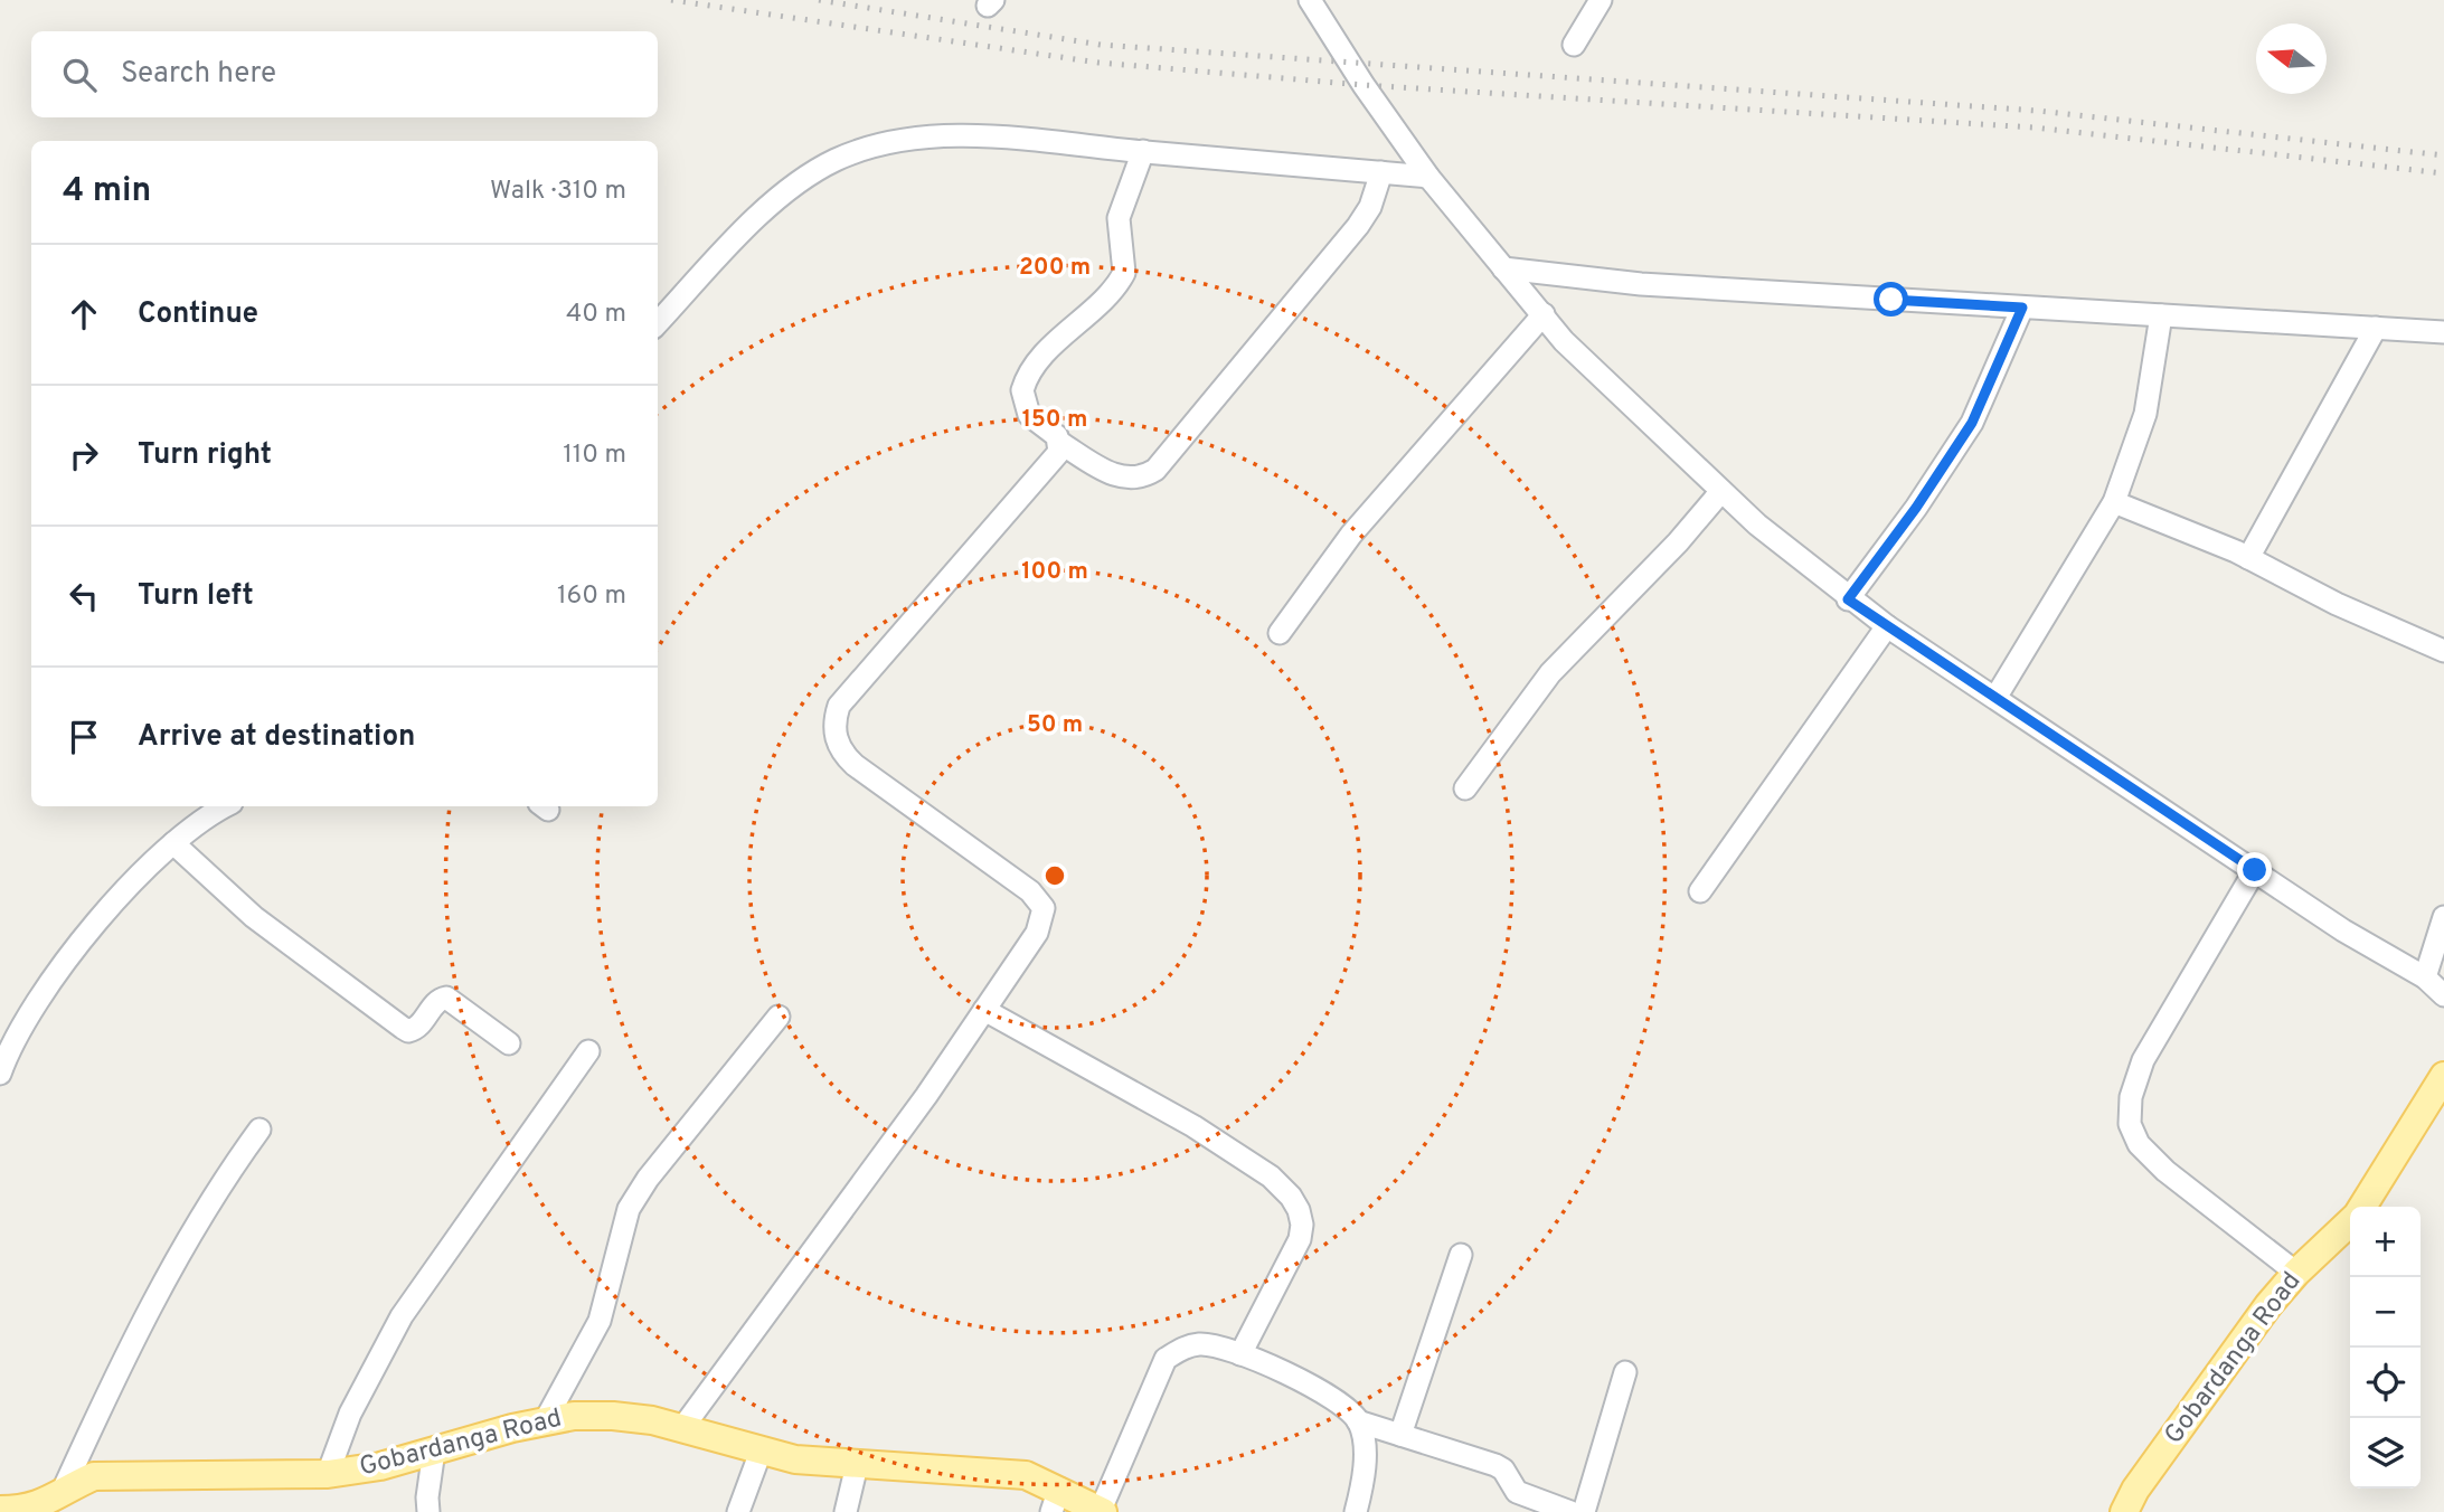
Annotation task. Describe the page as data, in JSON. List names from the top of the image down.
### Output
{
  "streets": {
    "main road": ["Gobardanga Road"]
  },
  "north": "left",
  "page": {
    "search": "Search here",
    "heading": ["4 min", "Walk · 310 m"],
    "list": [
      ["Continue", "40 m"],
      ["Turn right", "110 m"],
      ["Turn left", "160 m"],
      "Arrive at destination"
    ],
    "map_buttons": ["+", "−"]
  },
  "rings": [
    "200 m",
    "150 m",
    "100 m",
    "50 m"
  ]
}
